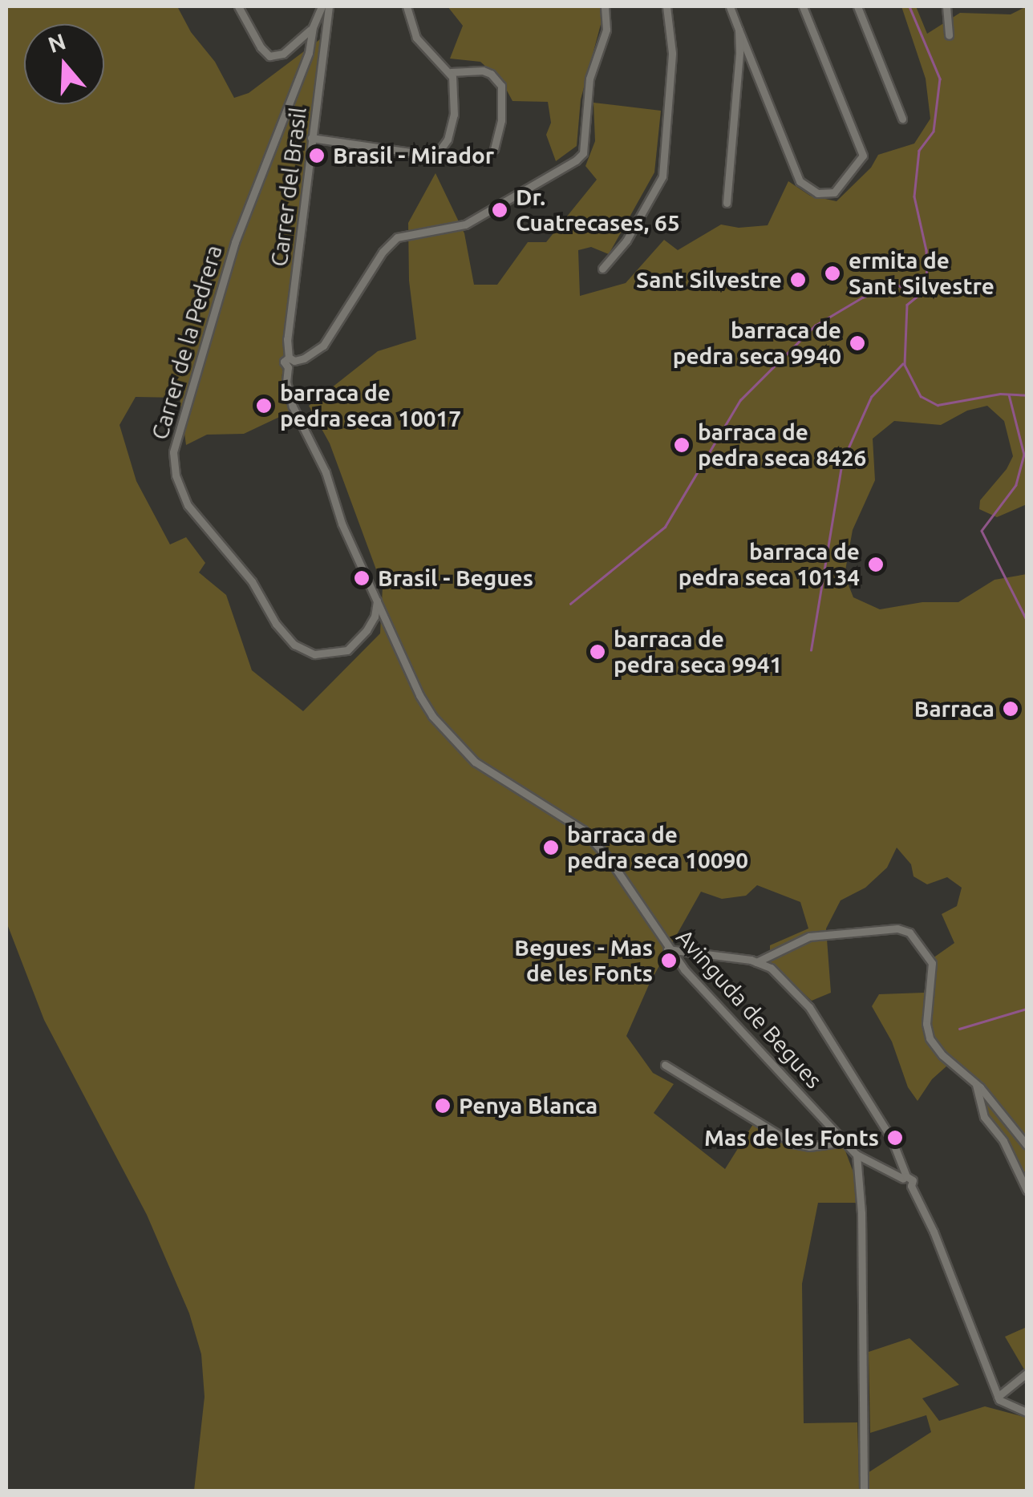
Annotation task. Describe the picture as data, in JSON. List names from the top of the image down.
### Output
{
  "streets": {
    "street": ["Carrer del Brasil", "Carrer de la Pedrera", "Avinguda de Begues"]
  },
  "crossings": [
    ["Carrer del Brasil", "Carrer de la Pedrera"],
    ["Carrer del Brasil", "Avinguda de Begues"],
    ["Carrer de la Pedrera", "Avinguda de Begues"]
  ],
  "places": [
    "Brasil - Mirador",
    "Dr. Cuatrecases, 65",
    "ermita de Sant Silvestre",
    "Sant Silvestre",
    "barraca de pedra seca 9940",
    "barraca de pedra seca 10017",
    "barraca de pedra seca 8426",
    "barraca de pedra seca 10134",
    "Brasil - Begues",
    "barraca de pedra seca 9941",
    "Barraca",
    "barraca de pedra seca 10090",
    "Begues - Mas de les Fonts",
    "Penya Blanca",
    "Mas de les Fonts"
  ],
  "north": "top"
}
